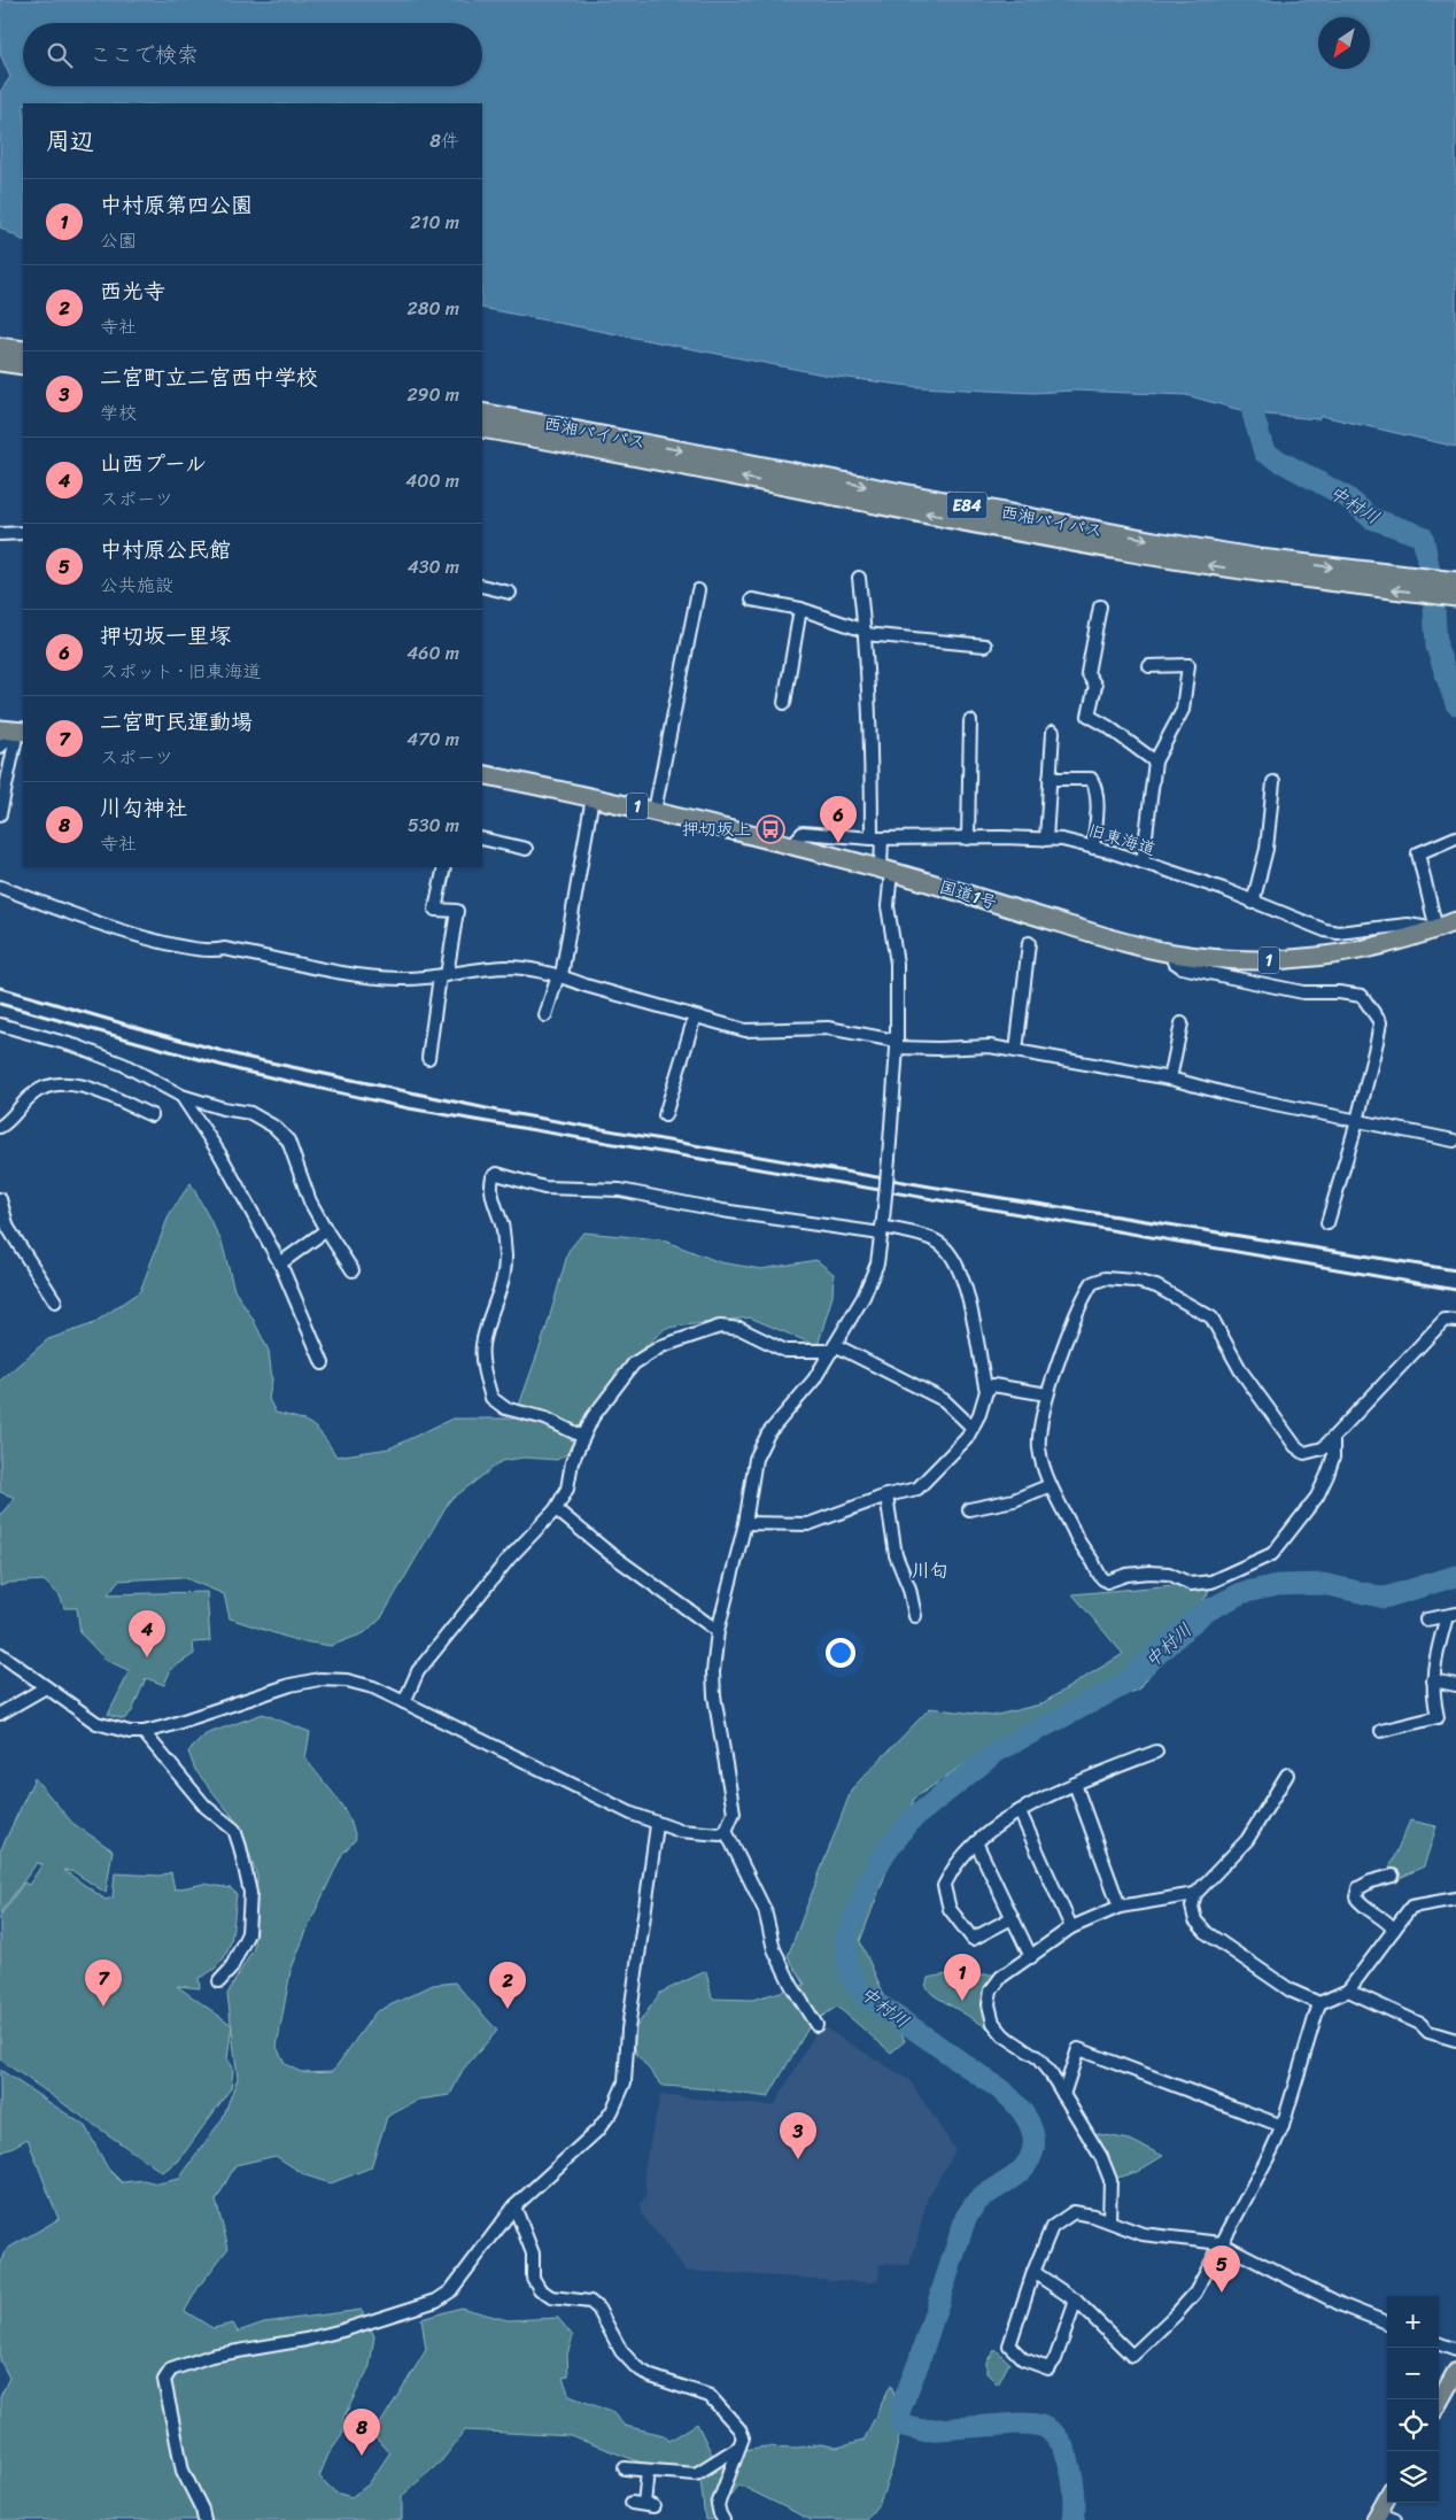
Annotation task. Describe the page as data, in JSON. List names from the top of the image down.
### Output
{
  "streets": {
    "highway": [
      "西湘バイパス",
      "E84",
      "1",
      "国道1号"
    ],
    "street": ["旧東海道"]
  },
  "crossings": [
    ["旧東海道", "国道1号"]
  ],
  "districts": ["川匂"],
  "water": ["中村川"],
  "places": {
    "bus stop": ["押切坂上"]
  },
  "north": "bottom left",
  "page": {
    "search": "ここで検索",
    "heading": ["周辺", "8件"],
    "list": [
      {
        "mark": "1",
        "name": "中村原第四公園",
        "note": "公園",
        "value": "210 m"
      },
      {
        "mark": "2",
        "name": "西光寺",
        "note": "寺社",
        "value": "280 m"
      },
      {
        "mark": "3",
        "name": "二宮町立二宮西中学校",
        "note": "学校",
        "value": "290 m"
      },
      {
        "mark": "4",
        "name": "山西プール",
        "note": "スポーツ",
        "value": "400 m"
      },
      {
        "mark": "5",
        "name": "中村原公民館",
        "note": "公共施設",
        "value": "430 m"
      },
      {
        "mark": "6",
        "name": "押切坂一里塚",
        "note": "スポット · 旧東海道",
        "value": "460 m"
      },
      {
        "mark": "7",
        "name": "二宮町民運動場",
        "note": "スポーツ",
        "value": "470 m"
      },
      {
        "mark": "8",
        "name": "川勾神社",
        "note": "寺社",
        "value": "530 m"
      }
    ],
    "pins": [
      "6",
      "4",
      "1",
      "7",
      "2",
      "3",
      "5",
      "8"
    ],
    "map_buttons": ["+", "−"]
  }
}
